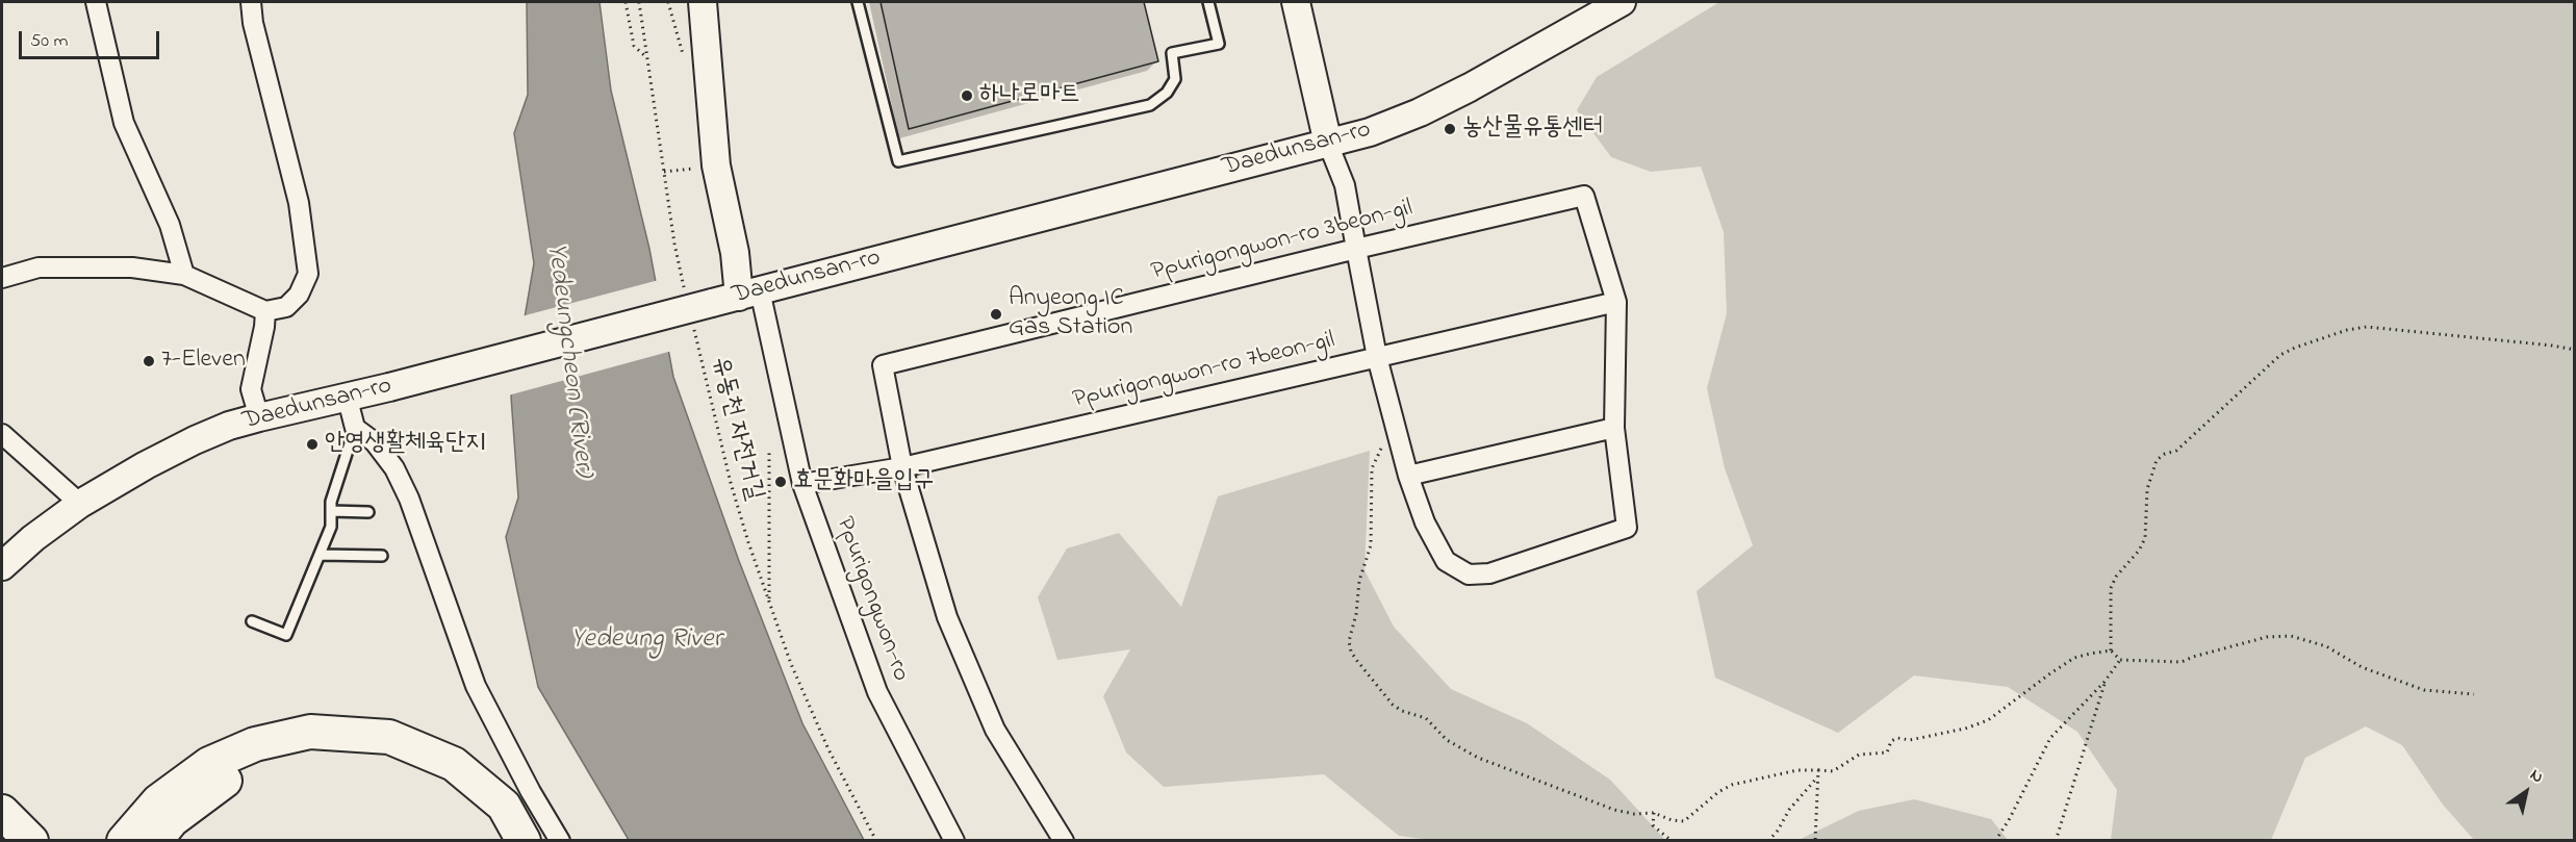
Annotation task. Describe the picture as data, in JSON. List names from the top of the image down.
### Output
{
  "streets": {
    "main road": ["Daedunsan-ro"],
    "street": ["Ppurigongwon-ro 3beon-gil", "Ppurigongwon-ro 7beon-gil", "Ppurigongwon-ro"],
    "path": ["유동천 자전거길"]
  },
  "crossings": [
    ["Daedunsan-ro", "Ppurigongwon-ro"],
    ["Ppurigongwon-ro 3beon-gil", "Ppurigongwon-ro 7beon-gil"],
    ["Ppurigongwon-ro 7beon-gil", "Ppurigongwon-ro"]
  ],
  "water": ["Yedeungcheon (River)", "Yedeung River"],
  "places": [
    "하나로마트",
    "농산물유통센터",
    "Anyeong IC Gas Station",
    "7-Eleven",
    "안영생활체육단지",
    "효문화마을입구"
  ],
  "scale_bar": "50 m",
  "north": "top right"
}
